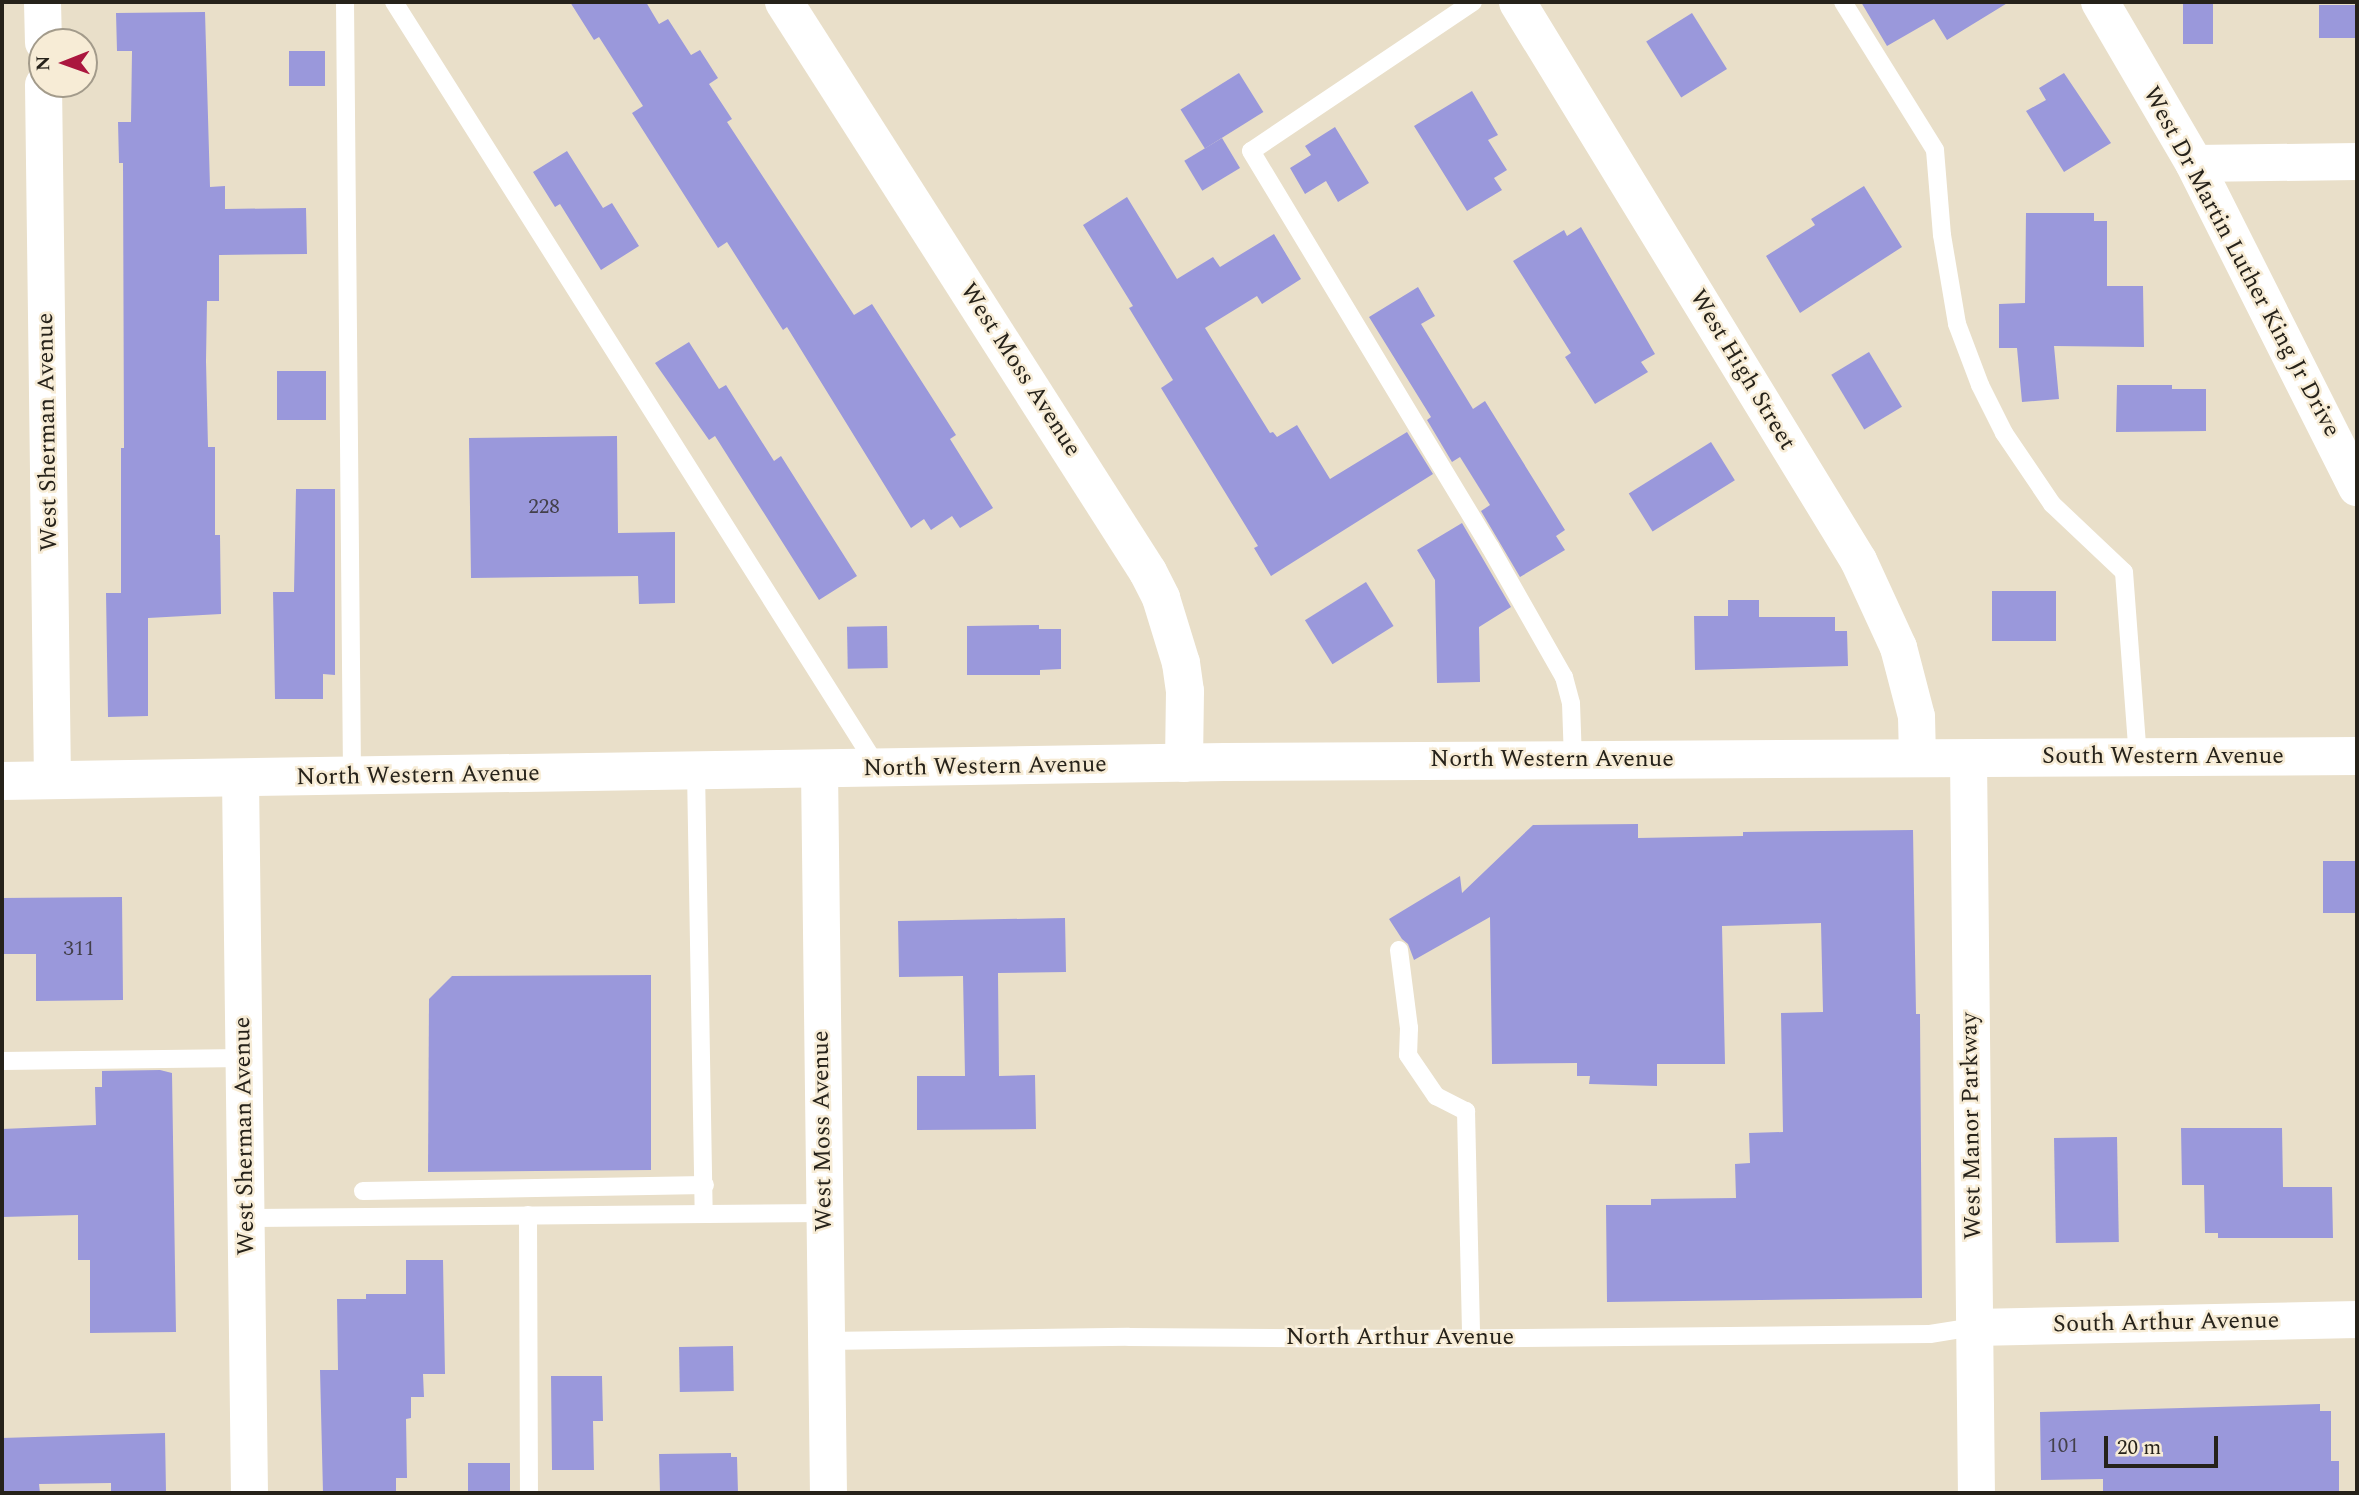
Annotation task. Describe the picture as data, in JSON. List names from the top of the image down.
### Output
{
  "streets": {
    "main road": [
      "West Dr Martin Luther King Jr Drive",
      "West Moss Avenue",
      "South Western Avenue",
      "North Western Avenue"
    ],
    "street": [
      "West High Street",
      "West Sherman Avenue",
      "West Manor Parkway",
      "South Arthur Avenue"
    ],
    "lane": ["North Arthur Avenue"]
  },
  "crossings": [
    ["West Moss Avenue", "North Western Avenue"],
    ["West Moss Avenue", "North Arthur Avenue"],
    ["West High Street", "North Western Avenue"],
    ["West Sherman Avenue", "North Western Avenue"],
    ["South Western Avenue", "North Western Avenue"],
    ["South Western Avenue", "West Manor Parkway"],
    ["North Western Avenue", "West Manor Parkway"],
    ["West Manor Parkway", "South Arthur Avenue"],
    ["West Manor Parkway", "North Arthur Avenue"],
    ["South Arthur Avenue", "North Arthur Avenue"]
  ],
  "house_numbers": ["228", "311", "101"],
  "scale_bar": "20 m",
  "north": "left"
}
